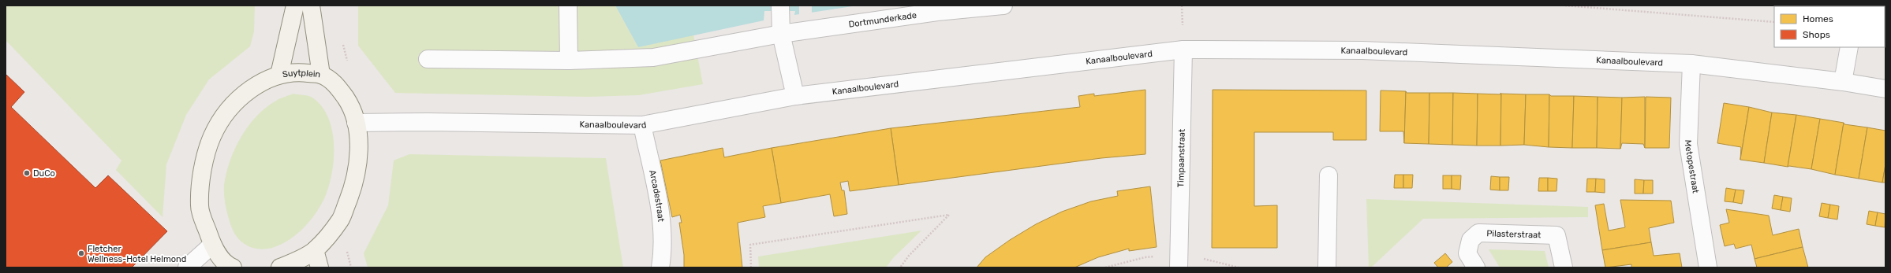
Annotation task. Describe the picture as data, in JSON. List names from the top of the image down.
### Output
{
  "streets": {
    "street": [
      "Dortmunderkade",
      "Kanaalboulevard",
      "Suytplein",
      "Timpaanstraat",
      "Metopestraat",
      "Arcadestraat",
      "Pilasterstraat"
    ]
  },
  "crossings": [
    ["Kanaalboulevard", "Suytplein"],
    ["Kanaalboulevard", "Timpaanstraat"],
    ["Kanaalboulevard", "Metopestraat"],
    ["Kanaalboulevard", "Arcadestraat"]
  ],
  "places": ["DuCo", "Fletcher Wellness-Hotel Helmond"],
  "legend": ["Homes", "Shops"]
}
